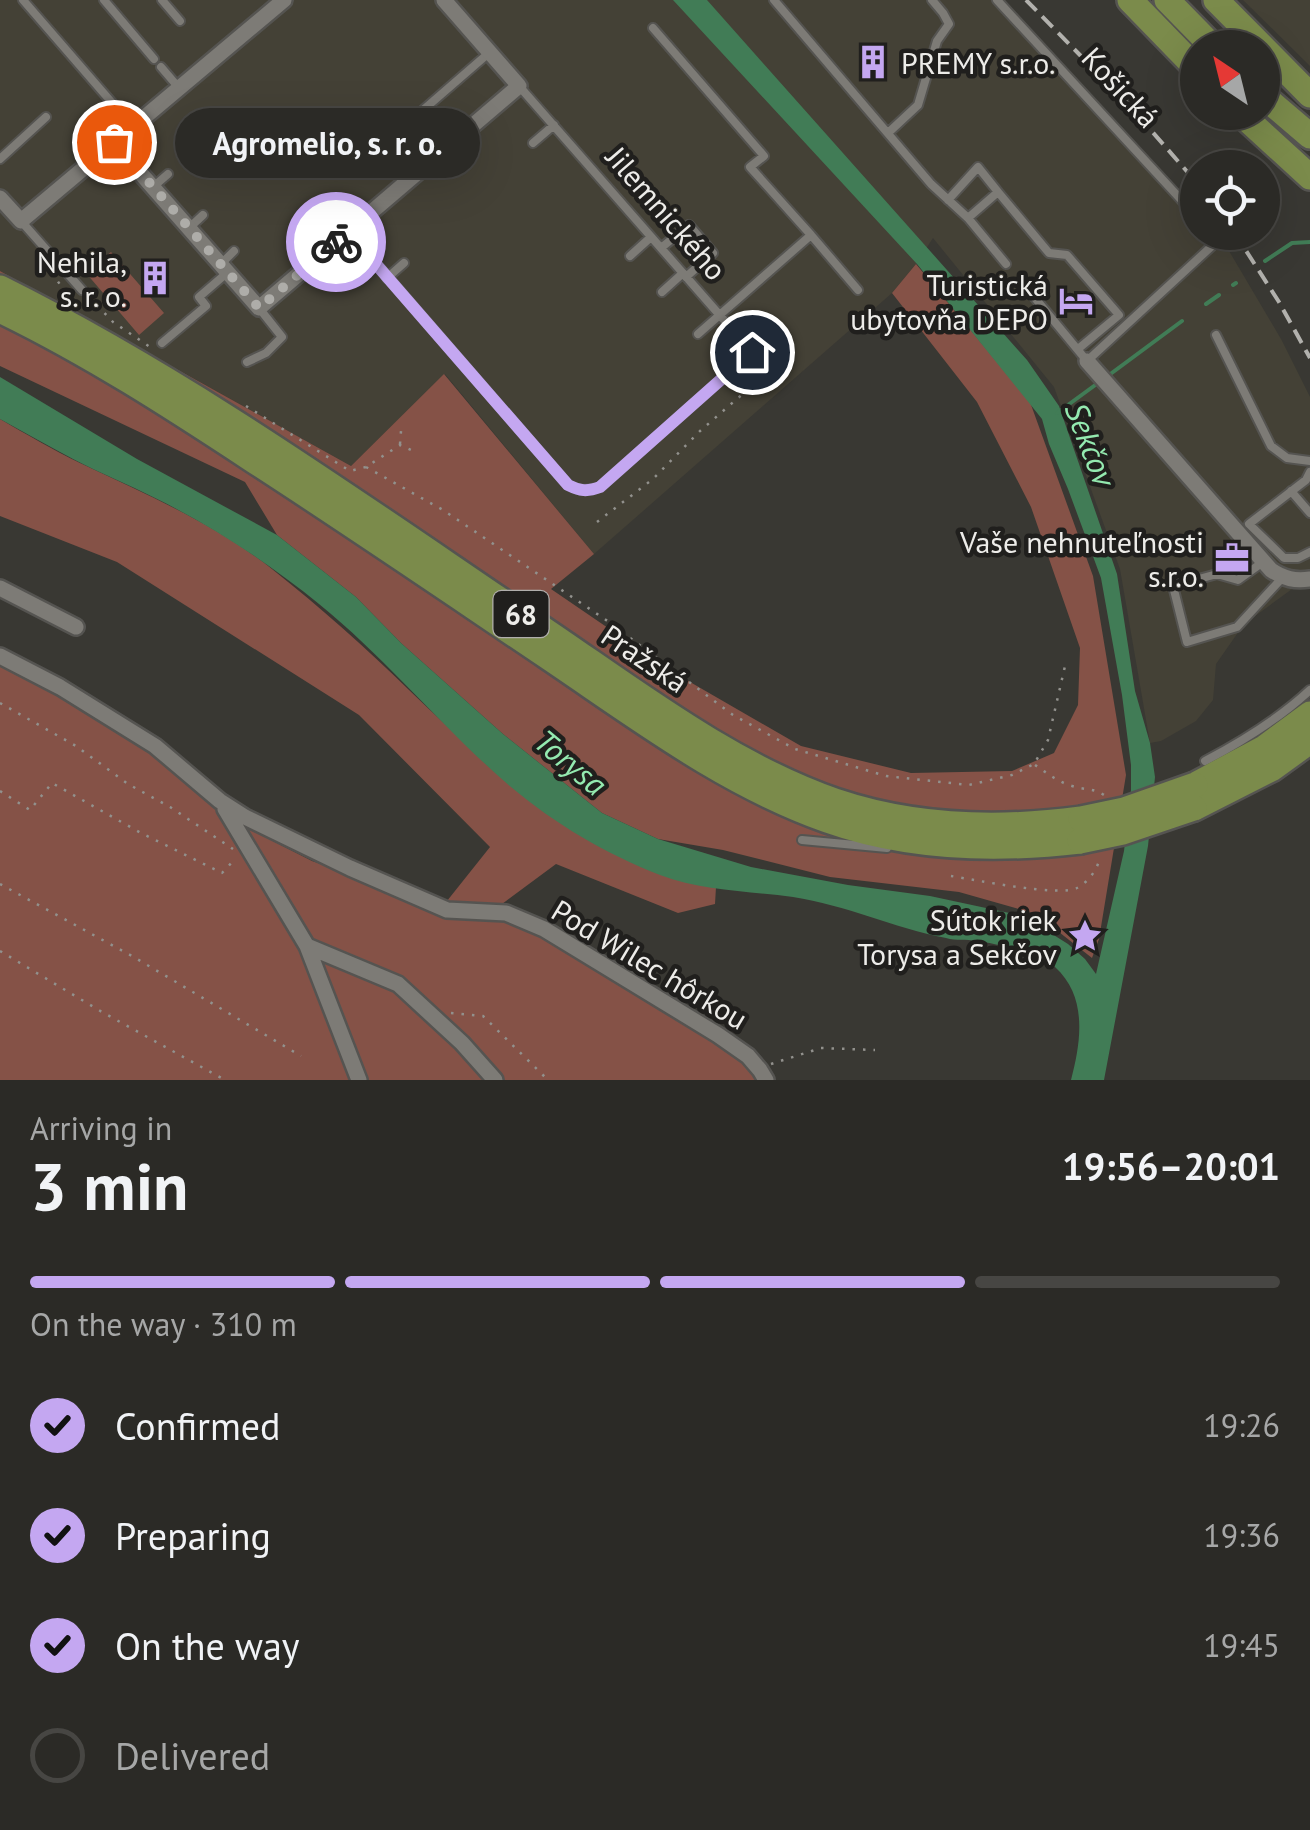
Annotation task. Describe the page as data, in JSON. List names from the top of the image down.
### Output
{
  "streets": {
    "main road": ["68", "Pražská"],
    "street": ["Jilemnického", "Pod Wilec hôrkou"],
    "lane": ["Košická"]
  },
  "water": ["Sekčov", "Torysa"],
  "places": {
    "building": ["PREMY s.r.o.", "Nehila, s. r. o."],
    "other": ["Agromelio, s. r. o."],
    "hotel": ["Turistická ubytovňa DEPO"],
    "office": ["Vaše nehnuteľnosti s.r.o."],
    "place": ["Sútok riek Torysa a Sekčov"]
  },
  "north": "top left",
  "page": {
    "bubble": "Agromelio, s. r. o.",
    "heading": ["3 min", "Arriving in", "19:56–20:01"],
    "bar": "On the way · 310 m",
    "list": [
      ["Confirmed", "19:26"],
      ["Preparing", "19:36"],
      ["On the way", "19:45"],
      "Delivered"
    ]
  }
}
